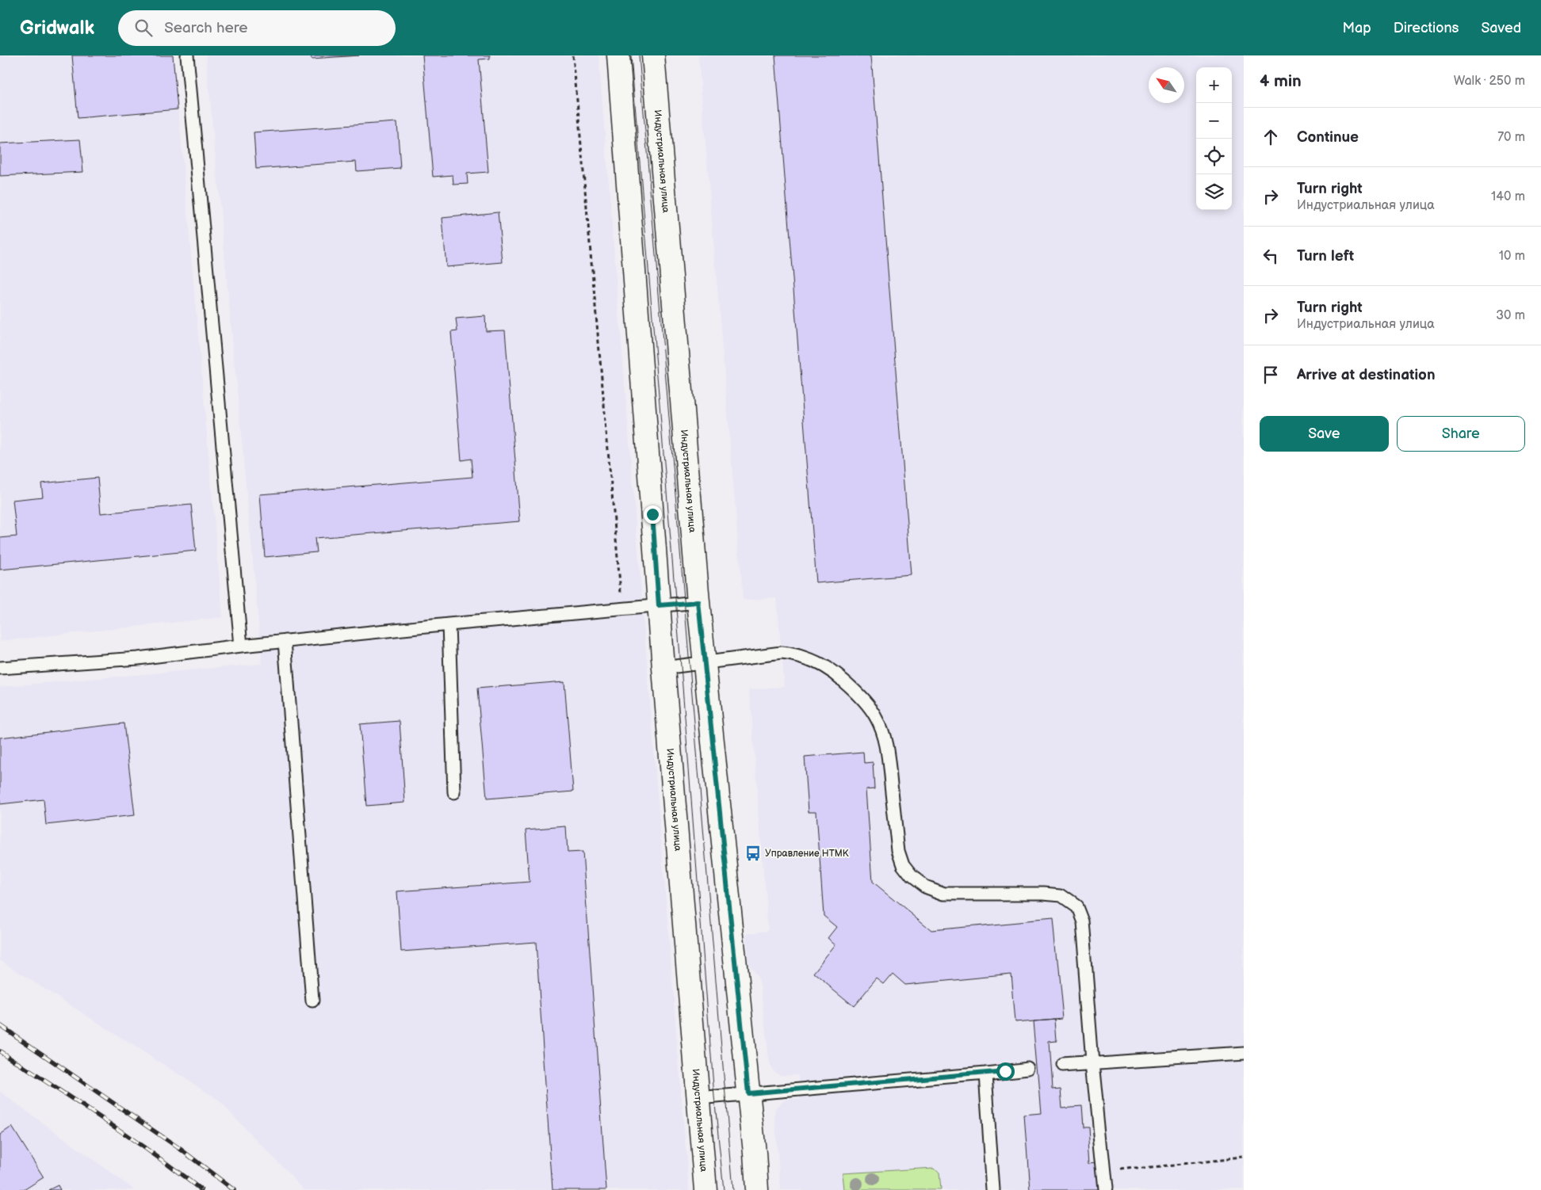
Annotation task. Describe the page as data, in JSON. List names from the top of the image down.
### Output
{
  "streets": {
    "main road": ["Индустриальная улица"]
  },
  "places": {
    "bus stop": ["Управление НТМК"]
  },
  "north": "top left",
  "page": {
    "header": "Gridwalk",
    "search": "Search here",
    "nav": ["Map", "Directions", "Saved"],
    "heading": ["4 min", "Walk · 250 m"],
    "map_buttons": ["+", "−"],
    "list": [
      ["Continue", "70 m"],
      ["Turn right", "Индустриальная улица", "140 m"],
      ["Turn left", "10 m"],
      ["Turn right", "Индустриальная улица", "30 m"],
      "Arrive at destination"
    ],
    "buttons": ["Save", "Share"]
  }
}
